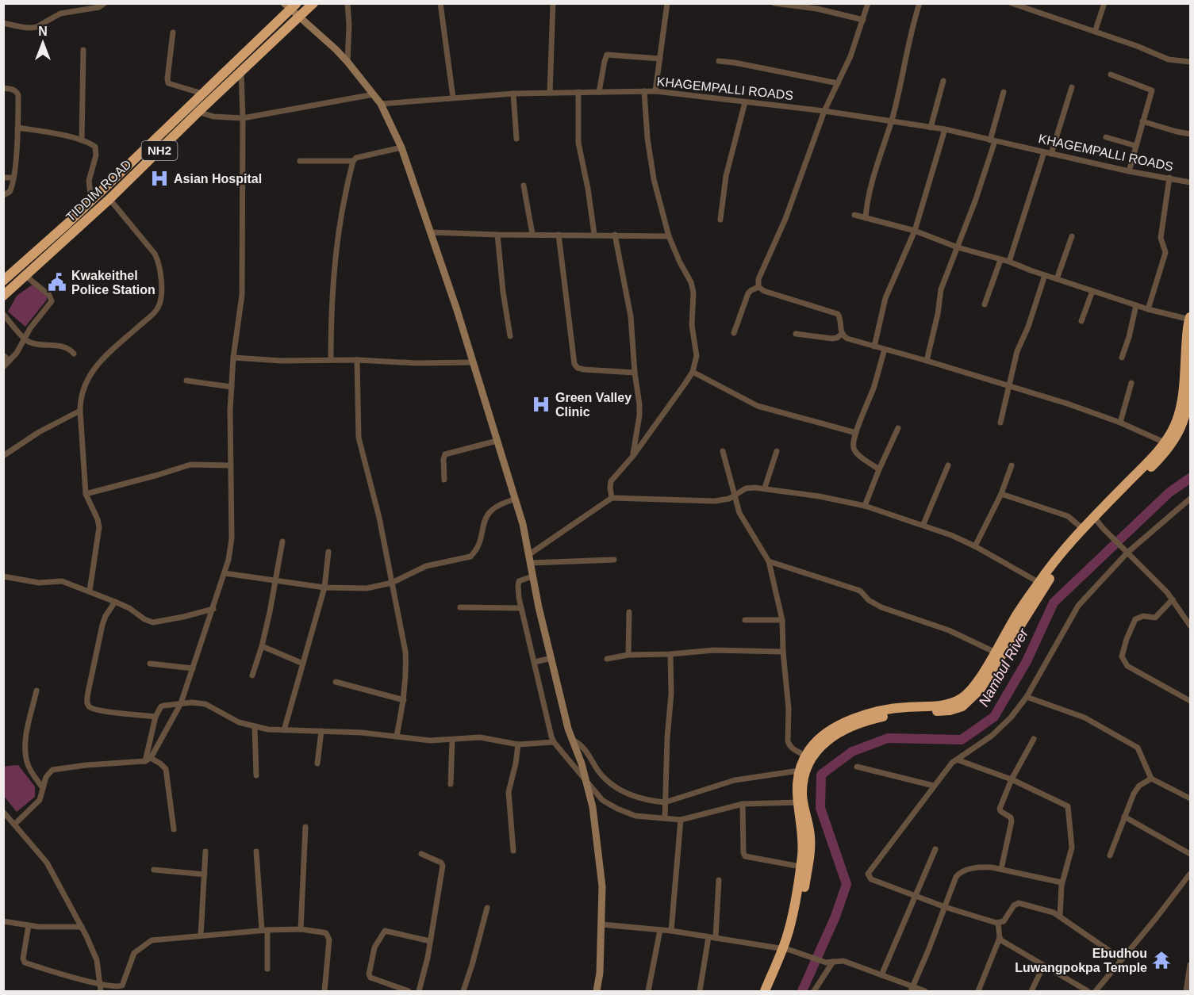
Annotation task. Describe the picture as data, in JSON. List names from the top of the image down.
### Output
{
  "streets": {
    "highway": ["NH2", "TIDDIM ROAD"],
    "street": ["KHAGEMPALLI ROADS"]
  },
  "water": ["Nambul River"],
  "places": {
    "hospital": ["Asian Hospital", "Green Valley Clinic"],
    "public building": ["Kwakeithel Police Station"],
    "temple": ["Ebudhou Luwangpokpa Temple"]
  },
  "north": "top"
}
